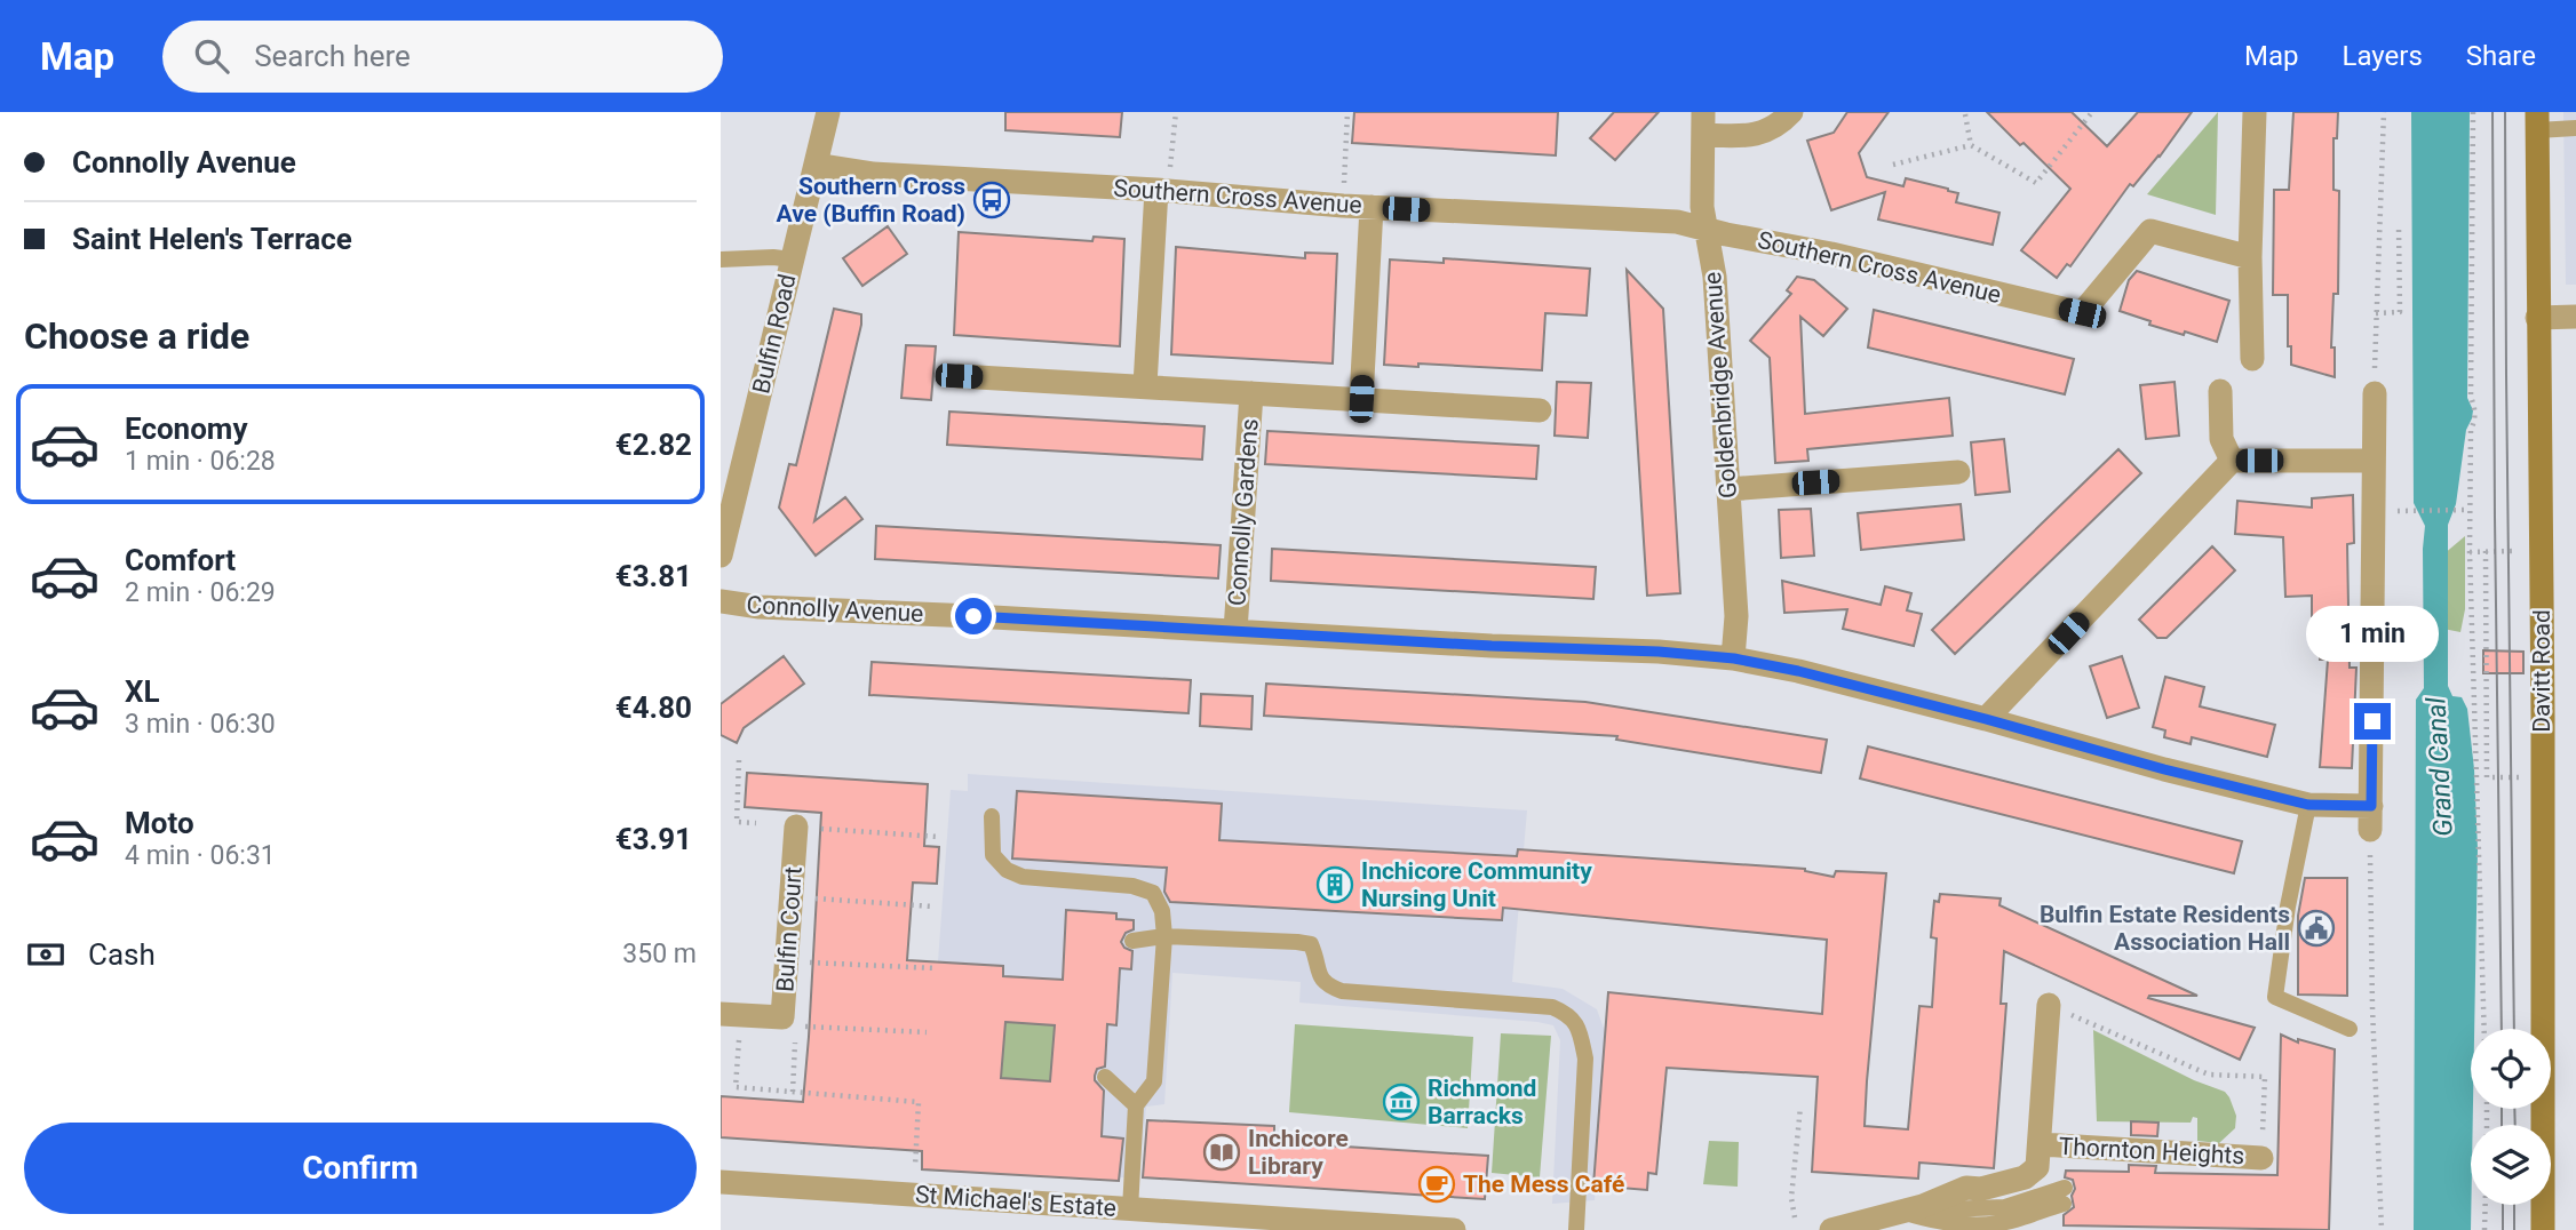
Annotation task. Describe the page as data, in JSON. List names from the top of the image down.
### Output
{
  "streets": {
    "main road": ["Davitt Road"],
    "street": [
      "Southern Cross Avenue",
      "Bulfin Road",
      "Goldenbridge Avenue",
      "Connolly Gardens",
      "Connolly Avenue",
      "Bulfin Court",
      "Thornton Heights",
      "St Michael's Estate"
    ]
  },
  "crossings": [
    ["Southern Cross Avenue", "Bulfin Road"],
    ["Southern Cross Avenue", "Goldenbridge Avenue"],
    ["Goldenbridge Avenue", "Connolly Avenue"],
    ["Connolly Gardens", "Connolly Avenue"]
  ],
  "water": ["Grand Canal"],
  "places": {
    "bus stop": ["Southern Cross Ave (Buffin Road)"],
    "building": ["Inchicore Community Nursing Unit"],
    "public building": ["Bulfin Estate Residents Association Hall"],
    "museum": ["Richmond Barracks"],
    "library": ["Inchicore Library"],
    "cafe": ["The Mess Café"]
  },
  "page": {
    "header": "Map",
    "search": "Search here",
    "nav": ["Map", "Layers", "Share"],
    "banner": ["Connolly Avenue", "Saint Helen's Terrace"],
    "heading": "Choose a ride",
    "list": [
      {
        "name": "Economy",
        "note": "1 min · 06:28",
        "value": "€2.82"
      },
      {
        "name": "Comfort",
        "note": "2 min · 06:29",
        "value": "€3.81"
      },
      {
        "name": "XL",
        "note": "3 min · 06:30",
        "value": "€4.80"
      },
      {
        "name": "Moto",
        "note": "4 min · 06:31",
        "value": "€3.91"
      }
    ],
    "bubble": "1 min",
    "pay": ["Cash", "350 m"],
    "buttons": "Confirm"
  }
}
